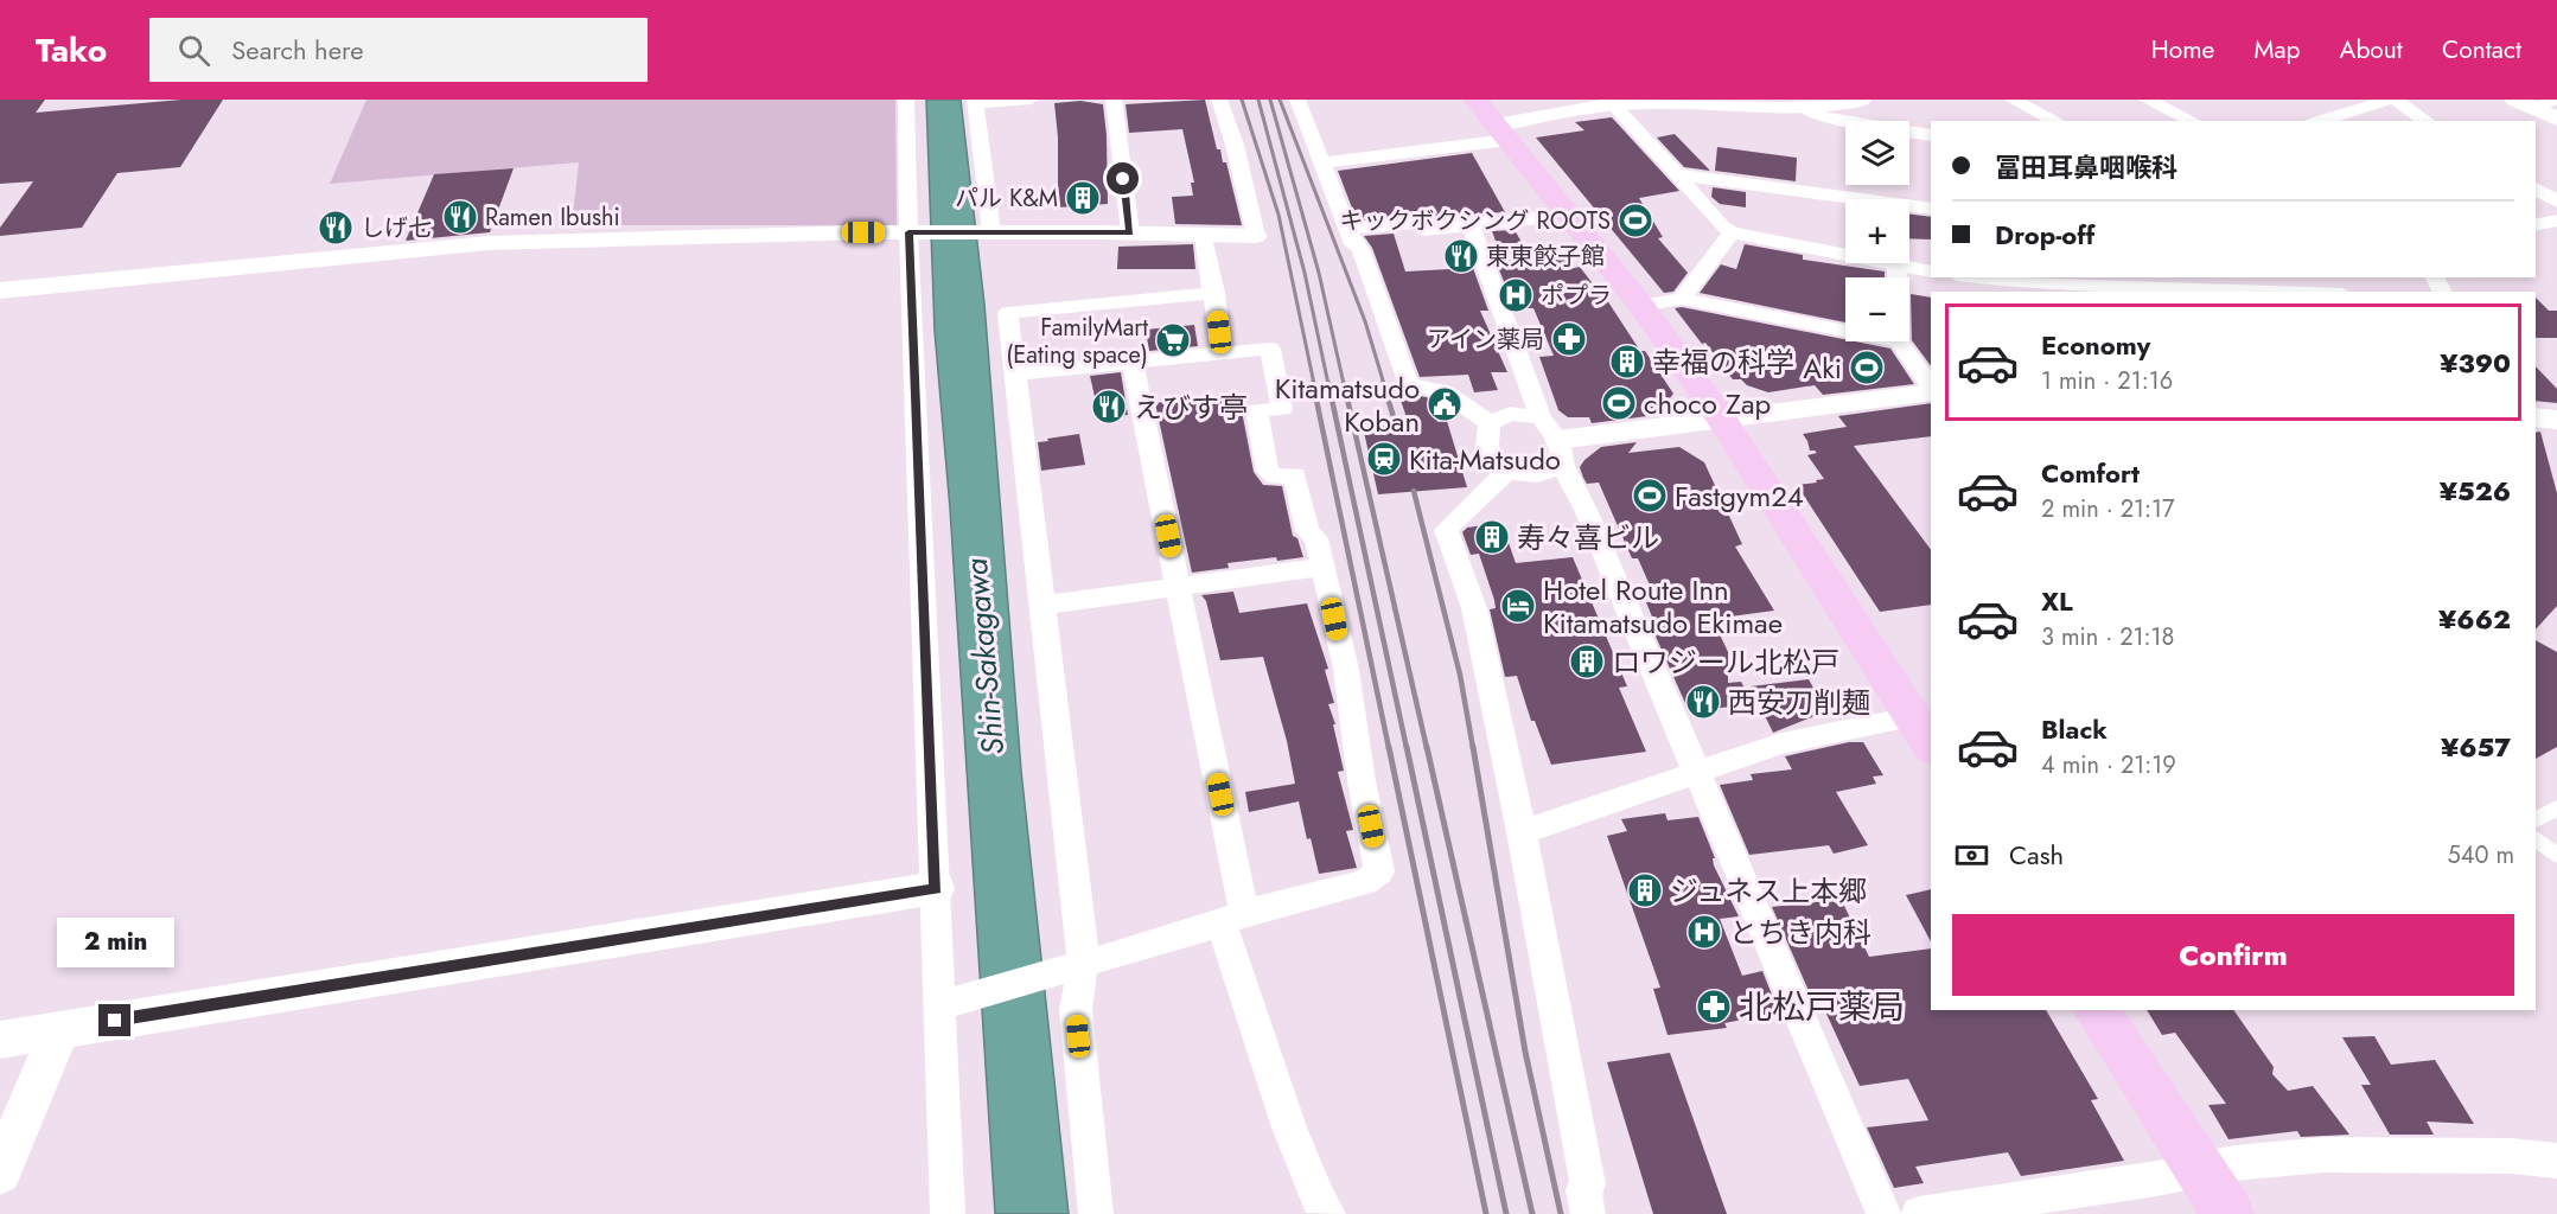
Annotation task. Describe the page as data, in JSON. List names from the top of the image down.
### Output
{
  "water": ["Shin-Sakagawa"],
  "places": {
    "building": [
      "パル K&M",
      "幸福の科学",
      "寿々喜ビル",
      "ロワジール北松戸",
      "ジュネス上本郷"
    ],
    "restaurant": [
      "Ramen Ibushi",
      "しげ七",
      "東東餃子館",
      "えびす亭",
      "西安刀削麺"
    ],
    "sports": [
      "キックボクシング ROOTS",
      "Aki",
      "choco Zap",
      "Fastgym24"
    ],
    "hospital": ["ポプラ", "とちき内科"],
    "pharmacy": ["アイン薬局", "北松戸薬局"],
    "supermarket": ["FamilyMart (Eating space)"],
    "public building": ["Kitamatsudo Koban"],
    "station": ["Kita-Matsudo"],
    "hotel": ["Hotel Route Inn Kitamatsudo Ekimae"]
  },
  "page": {
    "header": "Tako",
    "search": "Search here",
    "nav": [
      "Home",
      "Map",
      "About",
      "Contact"
    ],
    "map_buttons": ["+", "−"],
    "banner": ["冨田耳鼻咽喉科", "Drop-off"],
    "list": [
      {
        "name": "Economy",
        "note": "1 min · 21:16",
        "value": "¥390"
      },
      {
        "name": "Comfort",
        "note": "2 min · 21:17",
        "value": "¥526"
      },
      {
        "name": "XL",
        "note": "3 min · 21:18",
        "value": "¥662"
      },
      {
        "name": "Black",
        "note": "4 min · 21:19",
        "value": "¥657"
      }
    ],
    "pay": ["Cash", "540 m"],
    "buttons": "Confirm",
    "bubble": "2 min"
  }
}
